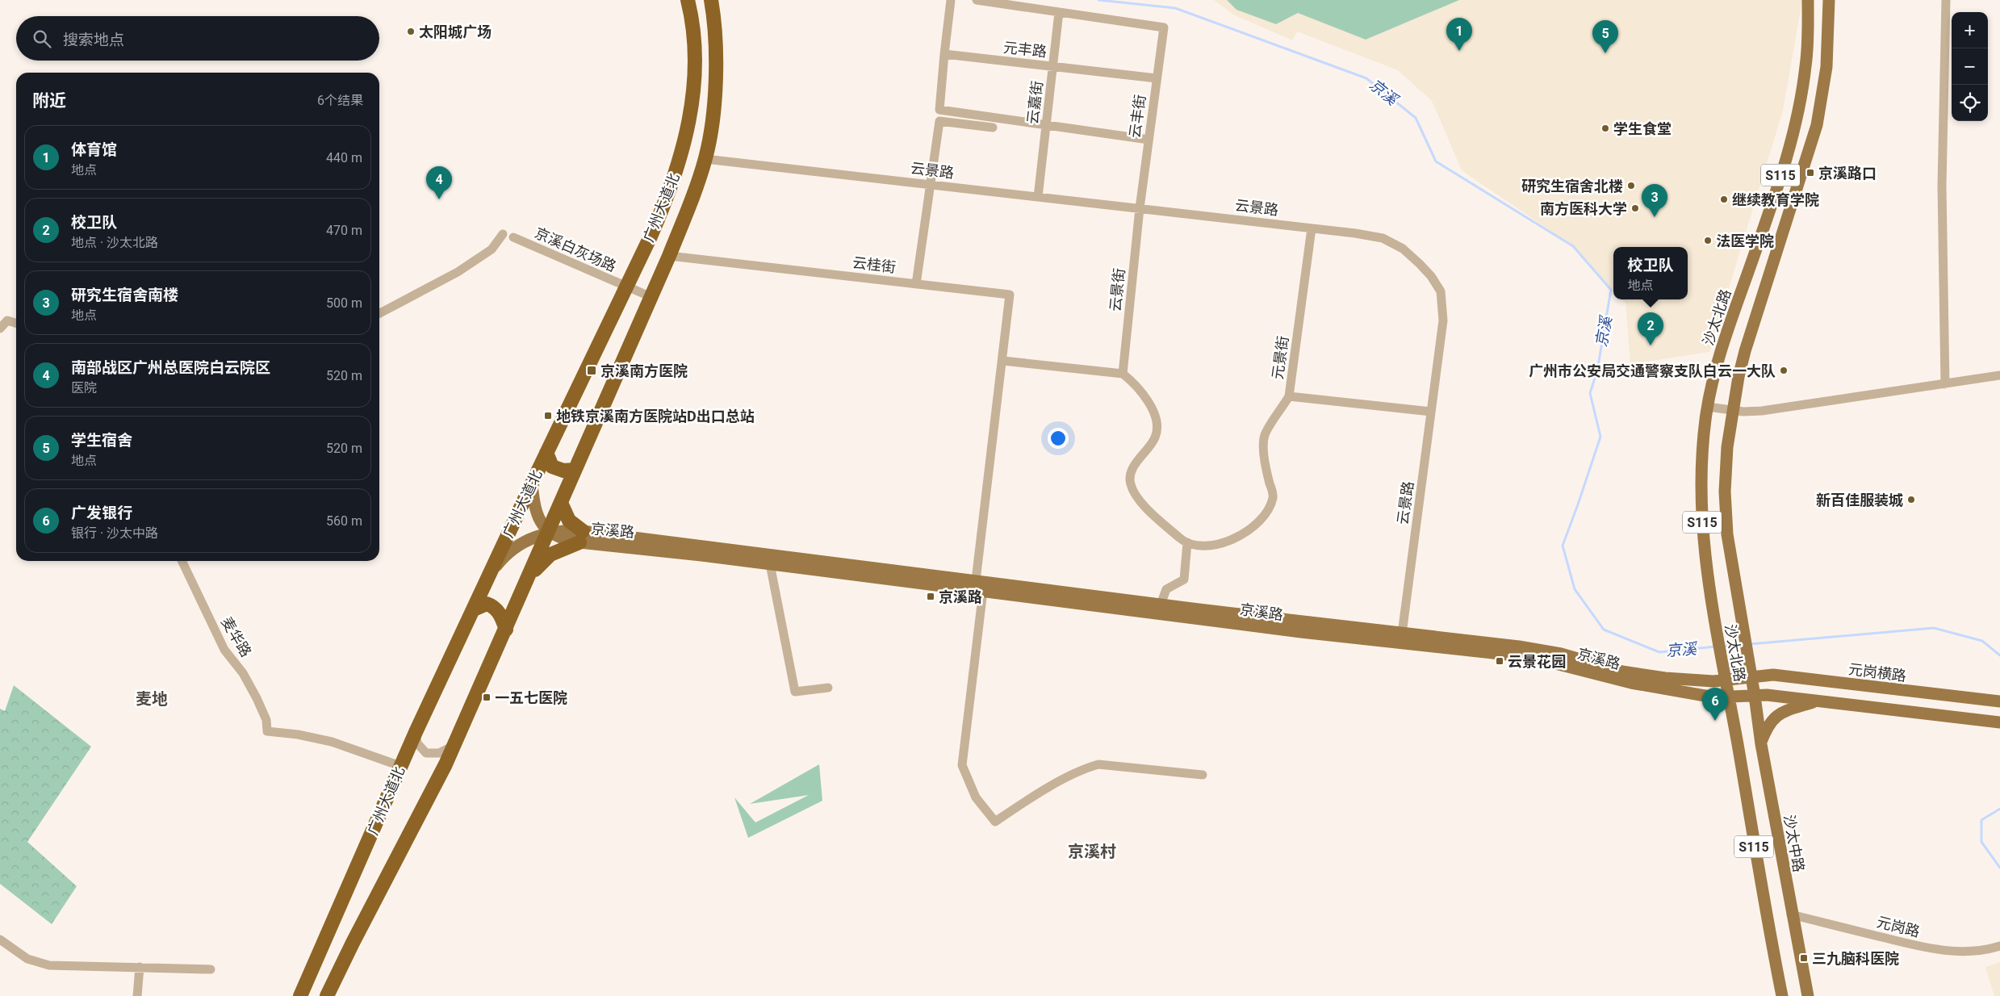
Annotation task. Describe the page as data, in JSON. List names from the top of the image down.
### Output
{
  "streets": {
    "highway": ["广州大道北"],
    "main road": [
      "S115",
      "沙太北路",
      "京溪路",
      "元岗横路",
      "沙太中路"
    ],
    "street": [
      "元丰路",
      "云嘉街",
      "云丰街",
      "云景路",
      "京溪白灰场路",
      "云桂街",
      "云景街",
      "元景街",
      "麦华路",
      "元岗路"
    ]
  },
  "crossings": [
    ["元丰路", "云嘉街"],
    ["元丰路", "云丰街"],
    ["云嘉街", "云丰街"],
    ["云嘉街", "云景路"],
    ["云丰街", "云景路"],
    ["云丰街", "云景街"],
    ["云景路", "广州大道北"],
    ["云景路", "云景街"],
    ["云景路", "元景街"],
    ["云景路", "京溪路"],
    ["S115", "沙太北路"],
    ["S115", "京溪路"],
    ["广州大道北", "京溪白灰场路"],
    ["广州大道北", "云桂街"],
    ["广州大道北", "京溪路"],
    ["广州大道北", "麦华路"],
    ["云桂街", "京溪路"],
    ["沙太北路", "京溪路"],
    ["沙太北路", "元岗横路"],
    ["沙太北路", "沙太中路"],
    ["京溪路", "元岗横路"],
    ["京溪路", "沙太中路"],
    ["沙太中路", "元岗路"]
  ],
  "districts": ["麦地", "京溪村"],
  "water": ["京溪"],
  "places": {
    "other": [
      "太阳城广场",
      "学生食堂",
      "研究生宿舍北楼",
      "继续教育学院",
      "南方医科大学",
      "法医学院",
      "广州市公安局交通警察支队白云一大队",
      "新百佳服装城"
    ],
    "transit": [
      "京溪路口",
      "京溪南方医院",
      "地铁京溪南方医院站D出口总站",
      "京溪路",
      "云景花园",
      "一五七医院",
      "三九脑科医院"
    ]
  },
  "page": {
    "map_buttons": ["+", "−"],
    "search": "搜索地点",
    "pins": [
      "1",
      "5",
      "4",
      "3",
      "2",
      "6"
    ],
    "heading": ["附近", "6个结果"],
    "list": [
      {
        "mark": "1",
        "name": "体育馆",
        "note": "地点",
        "value": "440 m"
      },
      {
        "mark": "2",
        "name": "校卫队",
        "note": "地点 · 沙太北路",
        "value": "470 m"
      },
      {
        "mark": "3",
        "name": "研究生宿舍南楼",
        "note": "地点",
        "value": "500 m"
      },
      {
        "mark": "4",
        "name": "南部战区广州总医院白云院区",
        "note": "医院",
        "value": "520 m"
      },
      {
        "mark": "5",
        "name": "学生宿舍",
        "note": "地点",
        "value": "520 m"
      },
      {
        "mark": "6",
        "name": "广发银行",
        "note": "银行 · 沙太中路",
        "value": "560 m"
      }
    ],
    "popup": ["校卫队", "地点"]
  }
}
